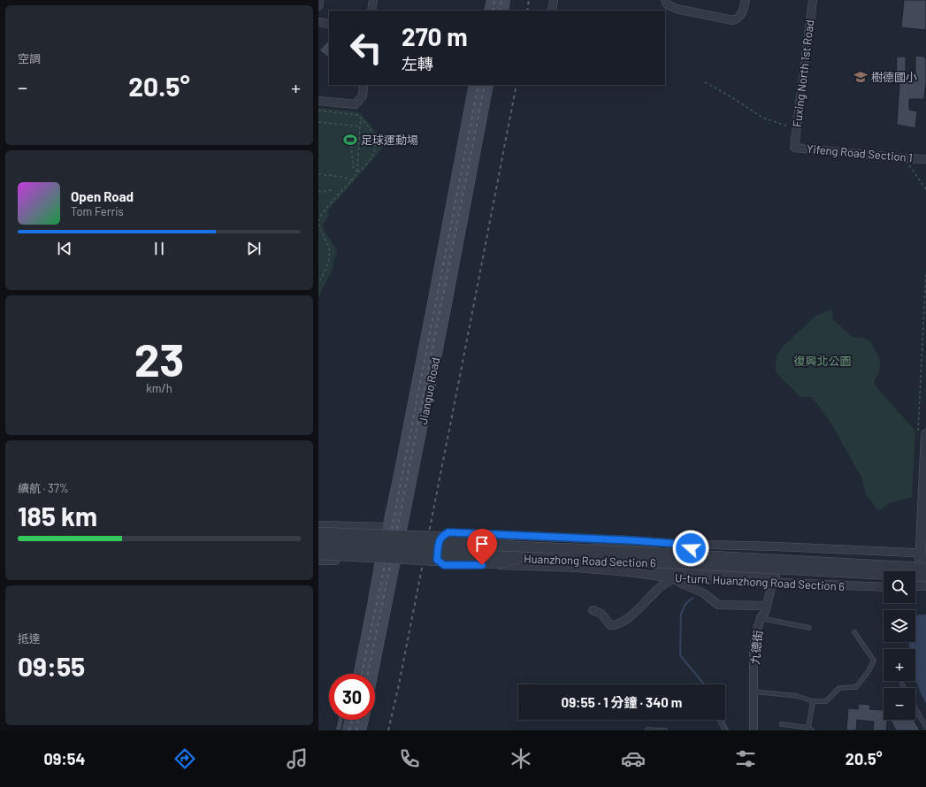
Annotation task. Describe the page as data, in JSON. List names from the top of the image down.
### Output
{
  "streets": {
    "main road": ["Jianguo Road"],
    "street": [
      "Fuxing North 1st Road",
      "Yifeng Road Section 1",
      "Huanzhong Road Section 6",
      "U-turn, Huanzhong Road Section 6",
      "九德街"
    ]
  },
  "crossings": [
    ["Fuxing North 1st Road", "Yifeng Road Section 1"],
    ["Huanzhong Road Section 6", "九德街"],
    ["U-turn, Huanzhong Road Section 6", "九德街"]
  ],
  "parks": ["復興北公園"],
  "places": {
    "school or university": ["樹德國小"],
    "sports": ["足球運動場"]
  },
  "page": {
    "tile": [
      "空調",
      ["23", "km/h"],
      ["續航 · 37%", "185 km"],
      ["抵達", "09:55"]
    ],
    "turn": ["270 m", "左轉"],
    "heat": ["−", "20.5°", "+"],
    "song": ["Open Road", "Tom Ferris"],
    "map_buttons": ["+", "−"],
    "limit": "30",
    "trip": "09:55 · 1 分鐘 · 340 m",
    "tabs": ["09:54", "20.5°"]
  }
}
